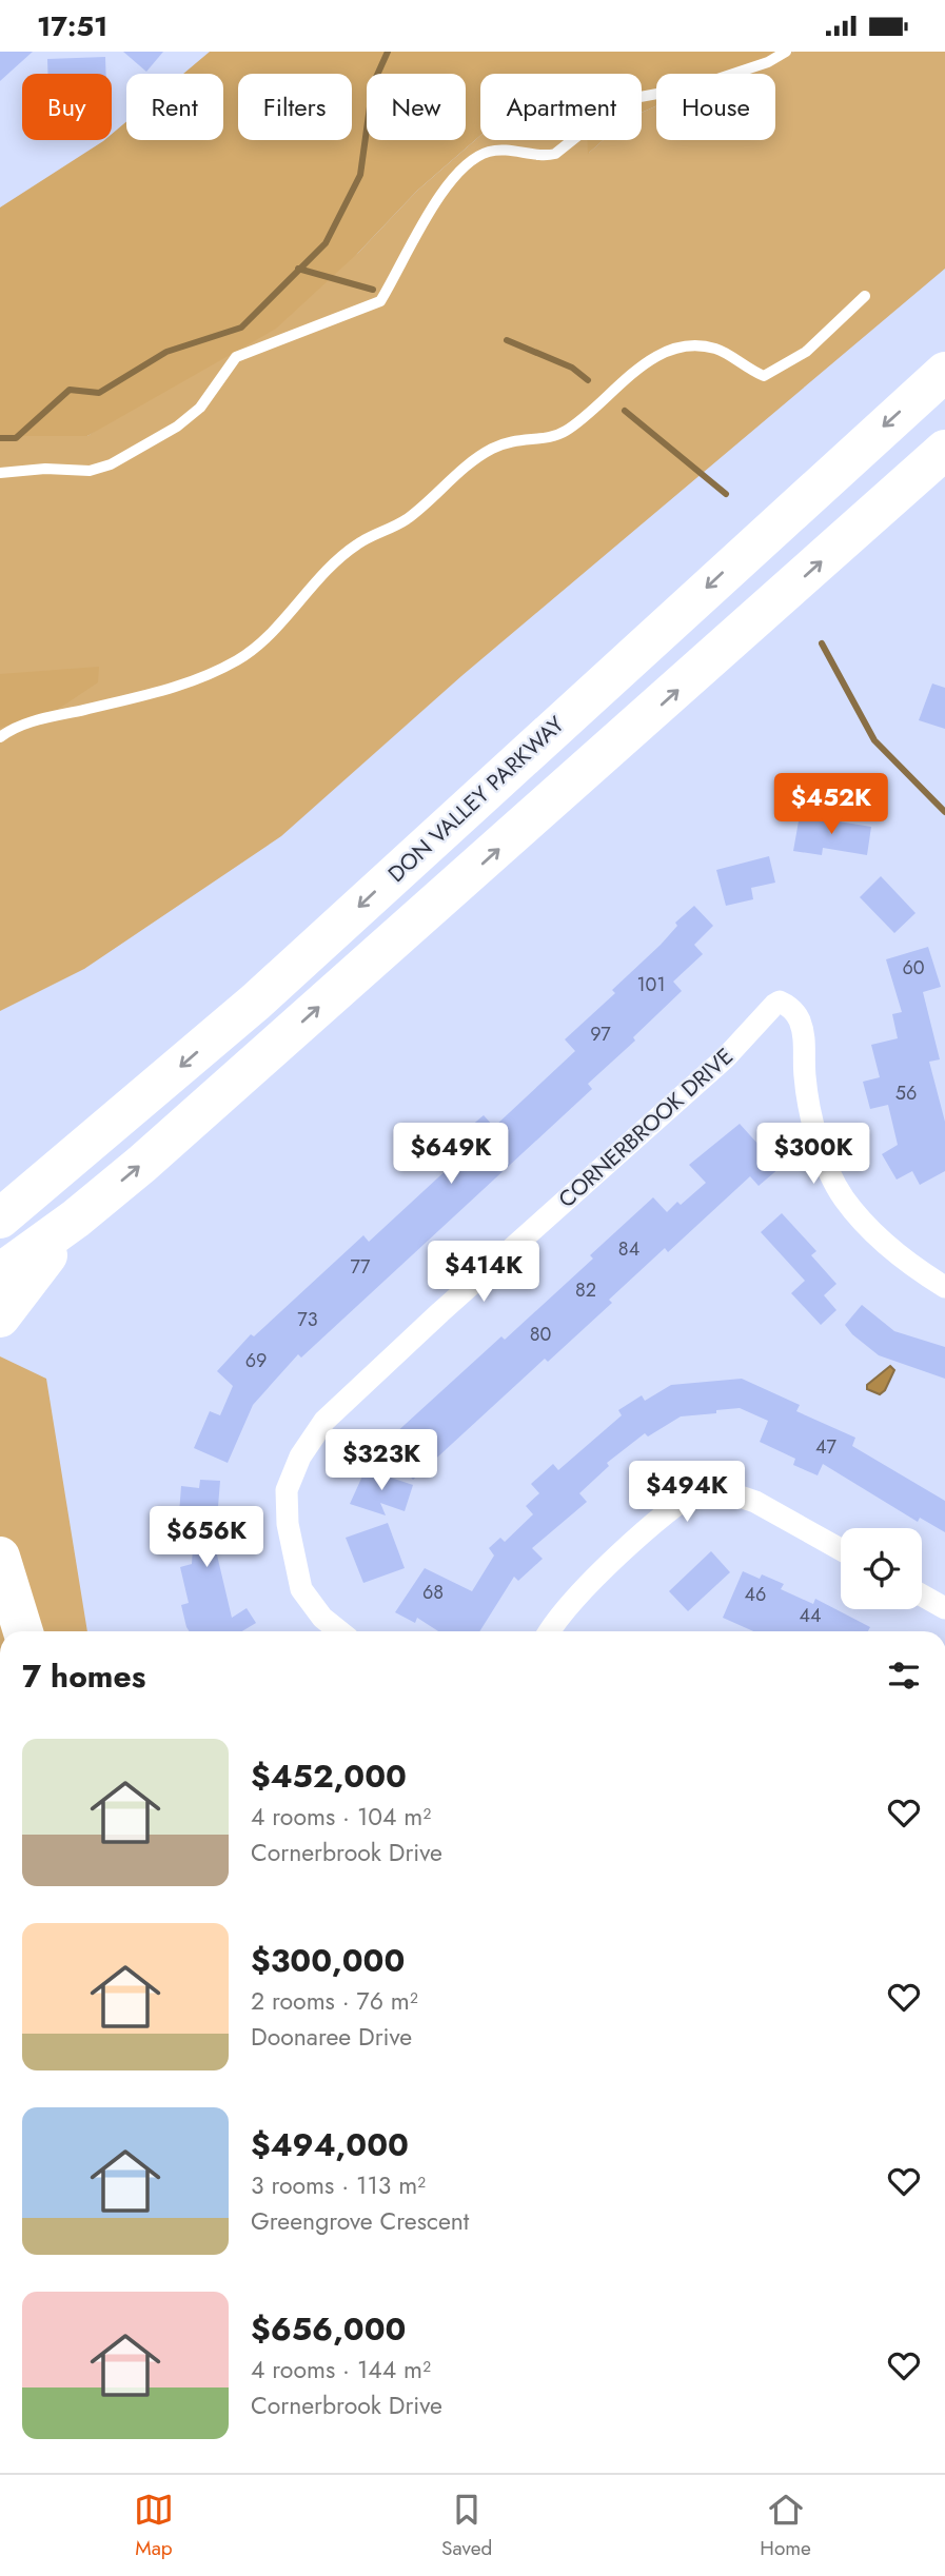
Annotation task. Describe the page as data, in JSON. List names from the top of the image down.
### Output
{
  "streets": {
    "highway": ["DON VALLEY PARKWAY"],
    "street": ["CORNERBROOK DRIVE"]
  },
  "house_numbers": [
    "60",
    "101",
    "97",
    "56",
    "84",
    "77",
    "82",
    "73",
    "80",
    "69",
    "47",
    "68",
    "46",
    "44"
  ],
  "page": {
    "status": "17:51",
    "chip": [
      "Buy",
      "Rent",
      "Filters",
      "New",
      "Apartment",
      "House"
    ],
    "price": [
      "$452K",
      "$649K",
      "$300K",
      "$414K",
      "$323K",
      "$494K",
      "$656K"
    ],
    "heading": "7 homes",
    "list": [
      {
        "name": "$452,000",
        "note": "4 rooms · 104 m² · Cornerbrook Drive"
      },
      {
        "name": "$300,000",
        "note": "2 rooms · 76 m² · Doonaree Drive"
      },
      {
        "name": "$494,000",
        "note": "3 rooms · 113 m² · Greengrove Crescent"
      },
      {
        "name": "$656,000",
        "note": "4 rooms · 144 m² · Cornerbrook Drive"
      }
    ],
    "tabs": ["Map", "Saved", "Home"]
  }
}
